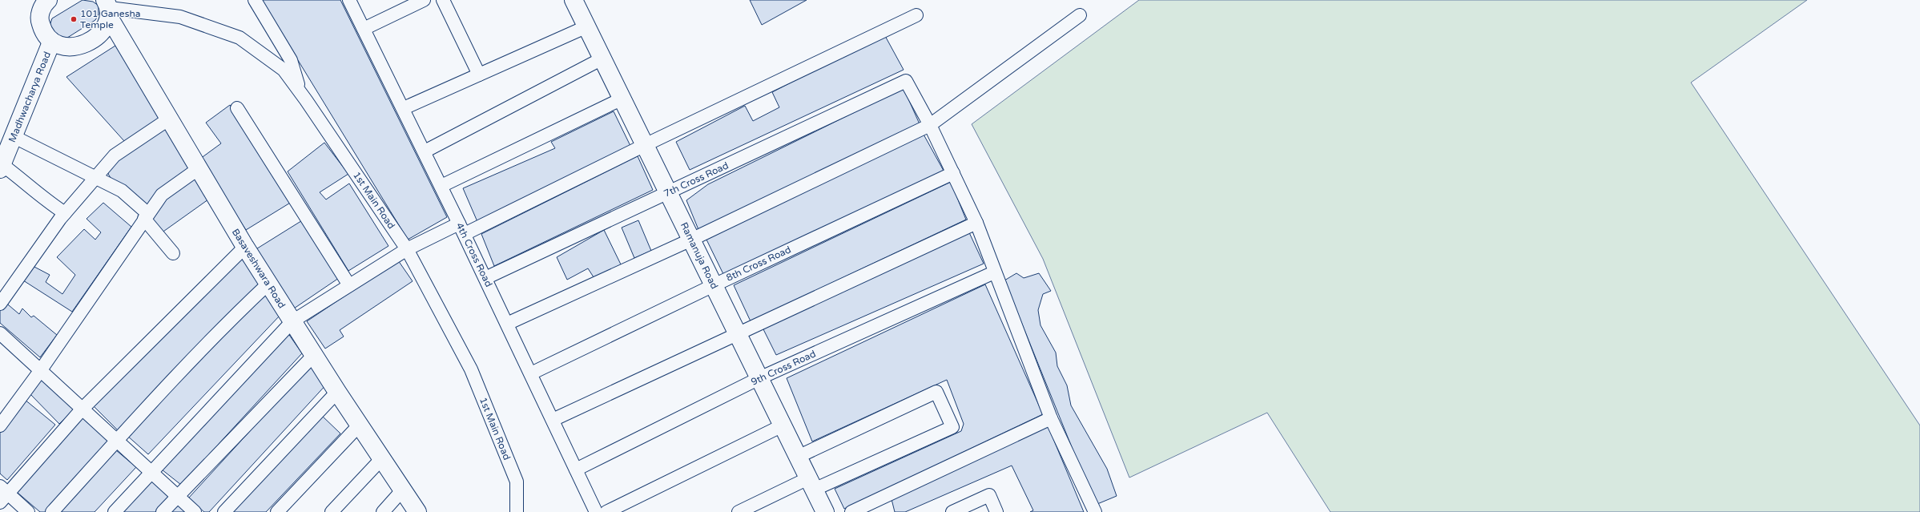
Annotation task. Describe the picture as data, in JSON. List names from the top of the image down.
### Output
{
  "streets": {
    "street": [
      "Madhwacharya Road",
      "7th Cross Road",
      "1st Main Road",
      "4th Cross Road",
      "Ramanuja Road",
      "8th Cross Road",
      "Basaveshwara Road",
      "9th Cross Road"
    ]
  },
  "crossings": [
    ["7th Cross Road", "4th Cross Road"],
    ["7th Cross Road", "Ramanuja Road"],
    ["1st Main Road", "Basaveshwara Road"],
    ["4th Cross Road", "8th Cross Road"],
    ["4th Cross Road", "9th Cross Road"],
    ["Ramanuja Road", "8th Cross Road"],
    ["Ramanuja Road", "9th Cross Road"]
  ],
  "places": ["101 Ganesha Temple"]
}
